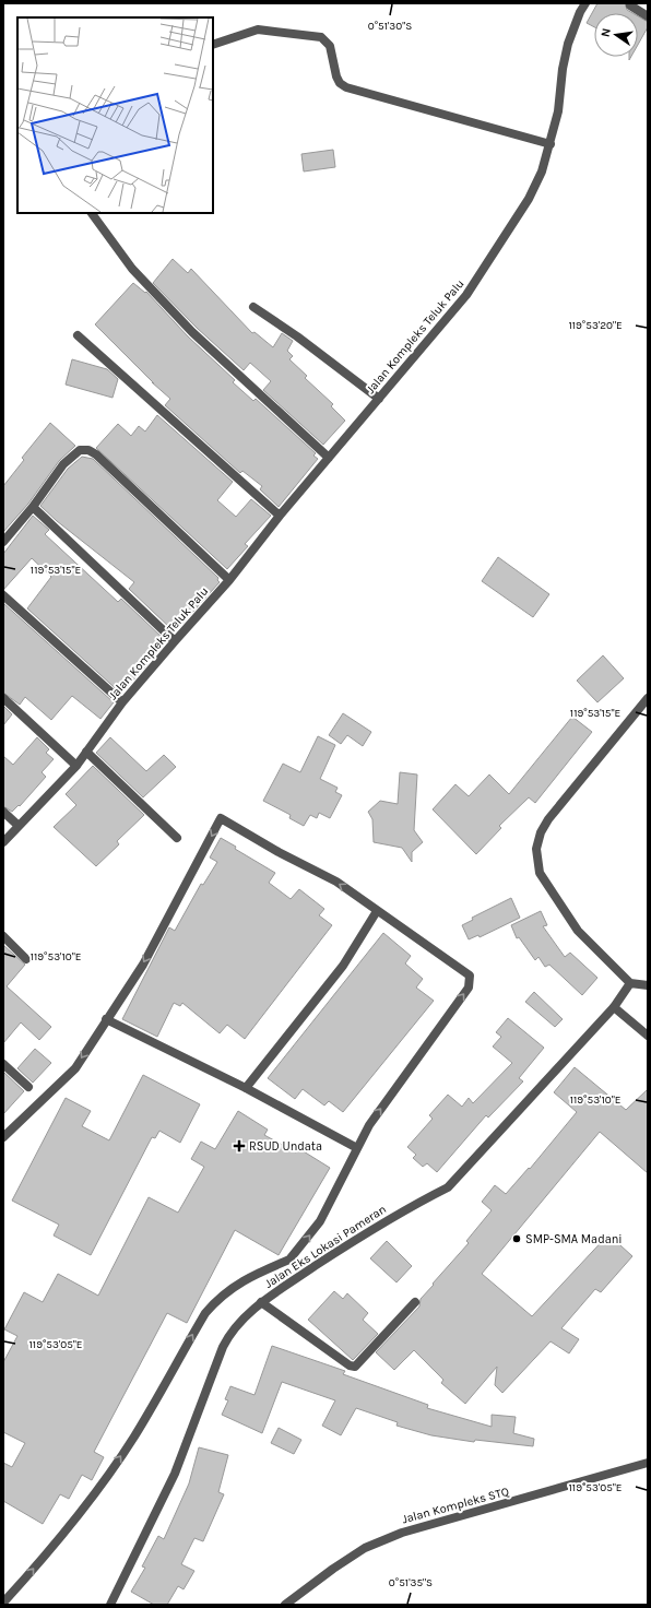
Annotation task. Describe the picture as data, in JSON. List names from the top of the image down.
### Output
{
  "streets": {
    "street": ["Jalan Kompleks Teluk Palu", "Jalan Eks Lokasi Pameran", "Jalan Kompleks STQ"]
  },
  "places": {
    "health": ["RSUD Undata"],
    "other": ["SMP-SMA Madani"]
  },
  "north": "left",
  "coordinates": [
    "0°51'30\"S",
    "119°53'20\"E",
    "119°53'15\"E",
    "119°53'10\"E",
    "119°53'05\"E",
    "0°51'35\"S"
  ]
}
